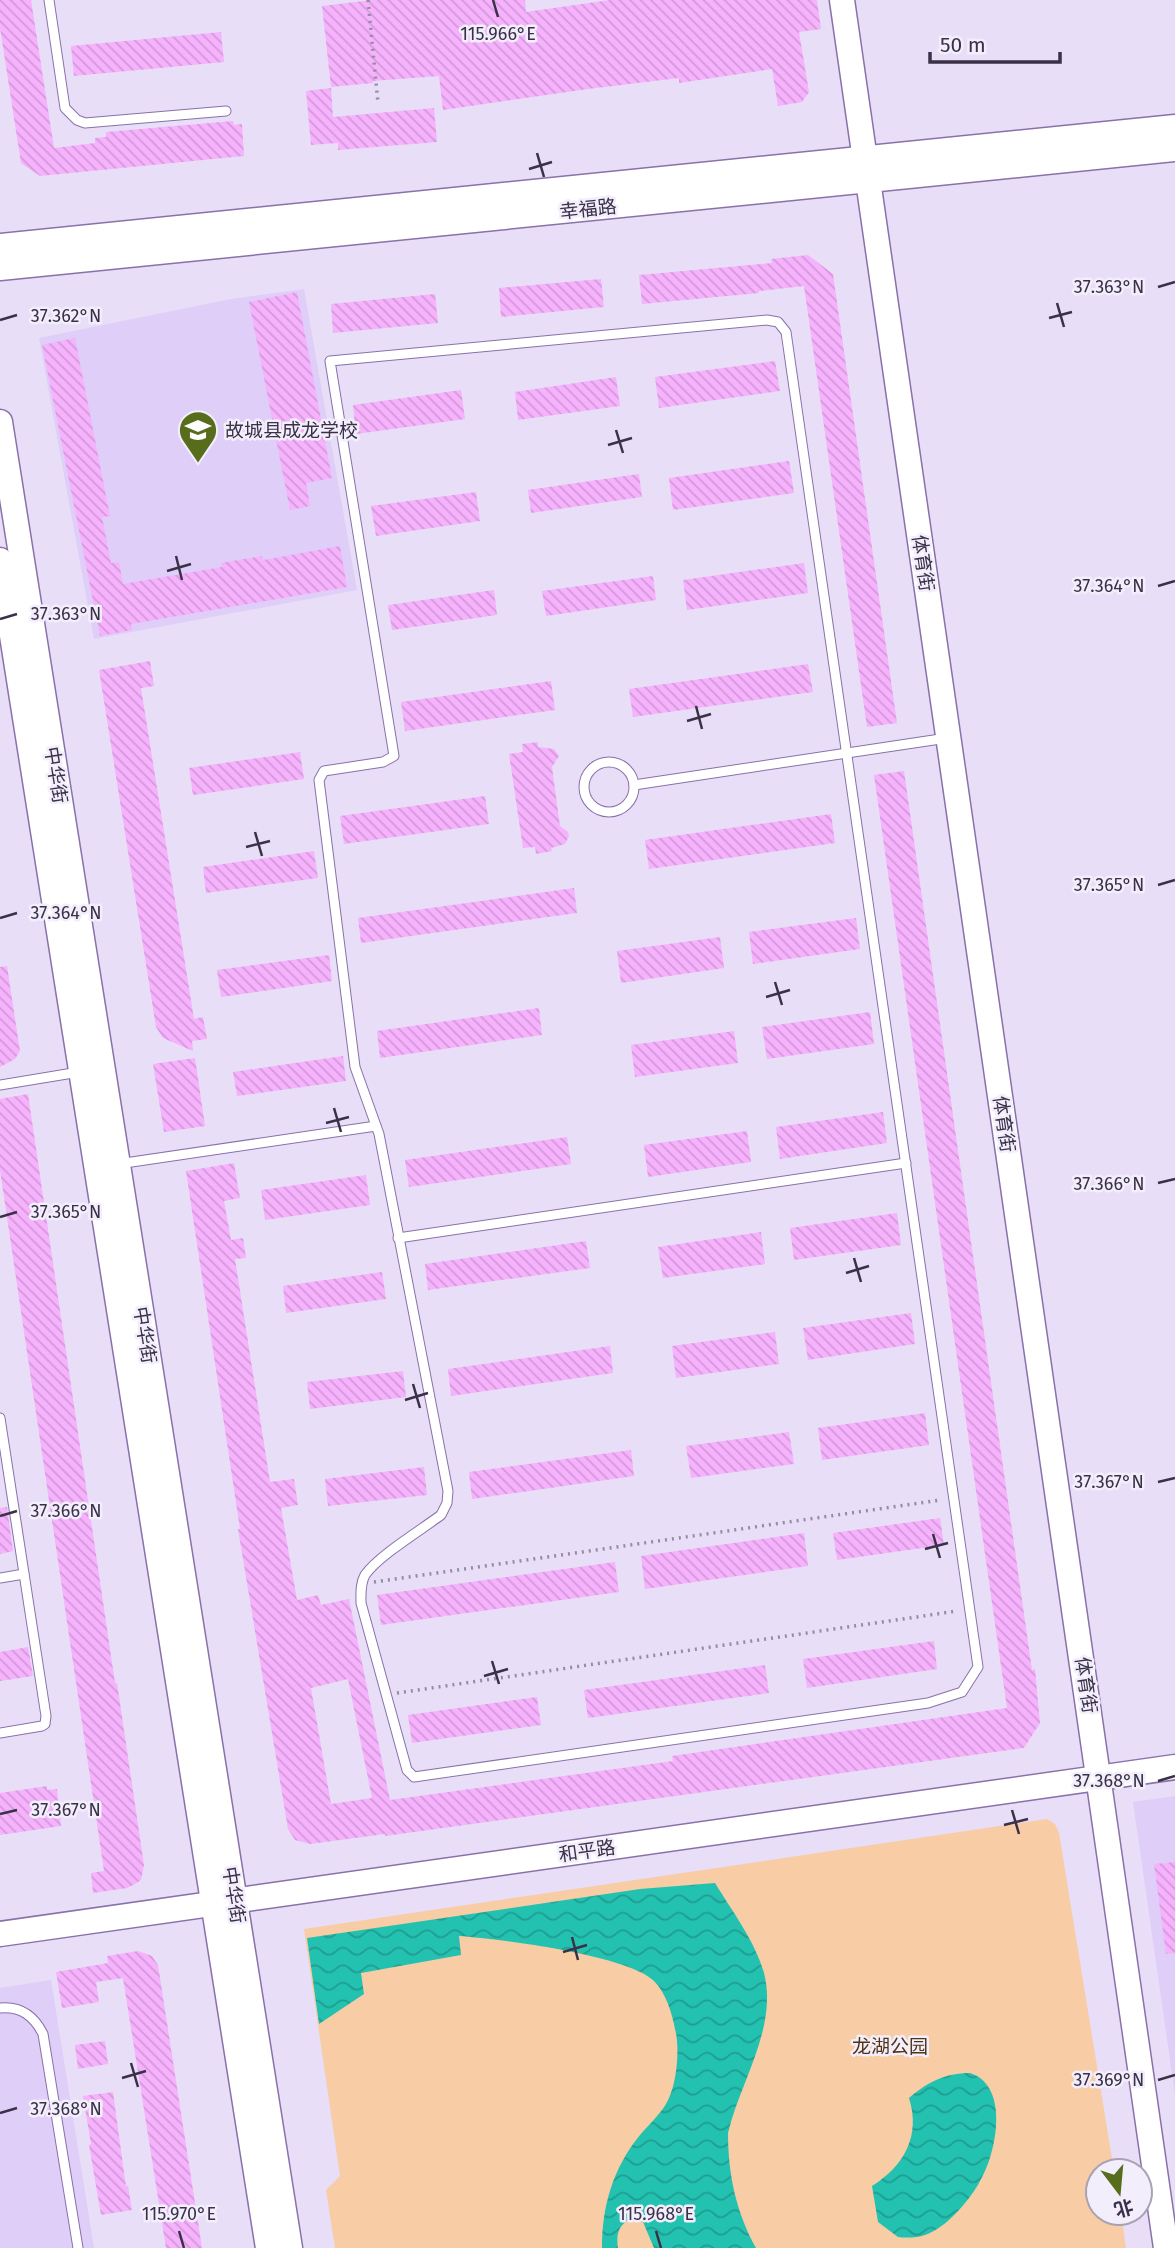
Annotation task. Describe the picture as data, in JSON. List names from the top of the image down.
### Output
{
  "streets": {
    "street": [
      "幸福路",
      "体育街",
      "中华街",
      "和平路"
    ]
  },
  "crossings": [
    ["幸福路", "体育街"],
    ["体育街", "和平路"],
    ["中华街", "和平路"]
  ],
  "parks": ["龙湖公园"],
  "places": {
    "school or university": ["故城县成龙学校"]
  },
  "scale_bar": "50 m",
  "north": "bottom",
  "coordinates": [
    "115.966°E",
    "37.363°N",
    "37.362°N",
    "37.364°N",
    "37.365°N",
    "37.366°N",
    "37.367°N",
    "37.368°N",
    "37.369°N",
    "115.970°E",
    "115.968°E"
  ]
}
